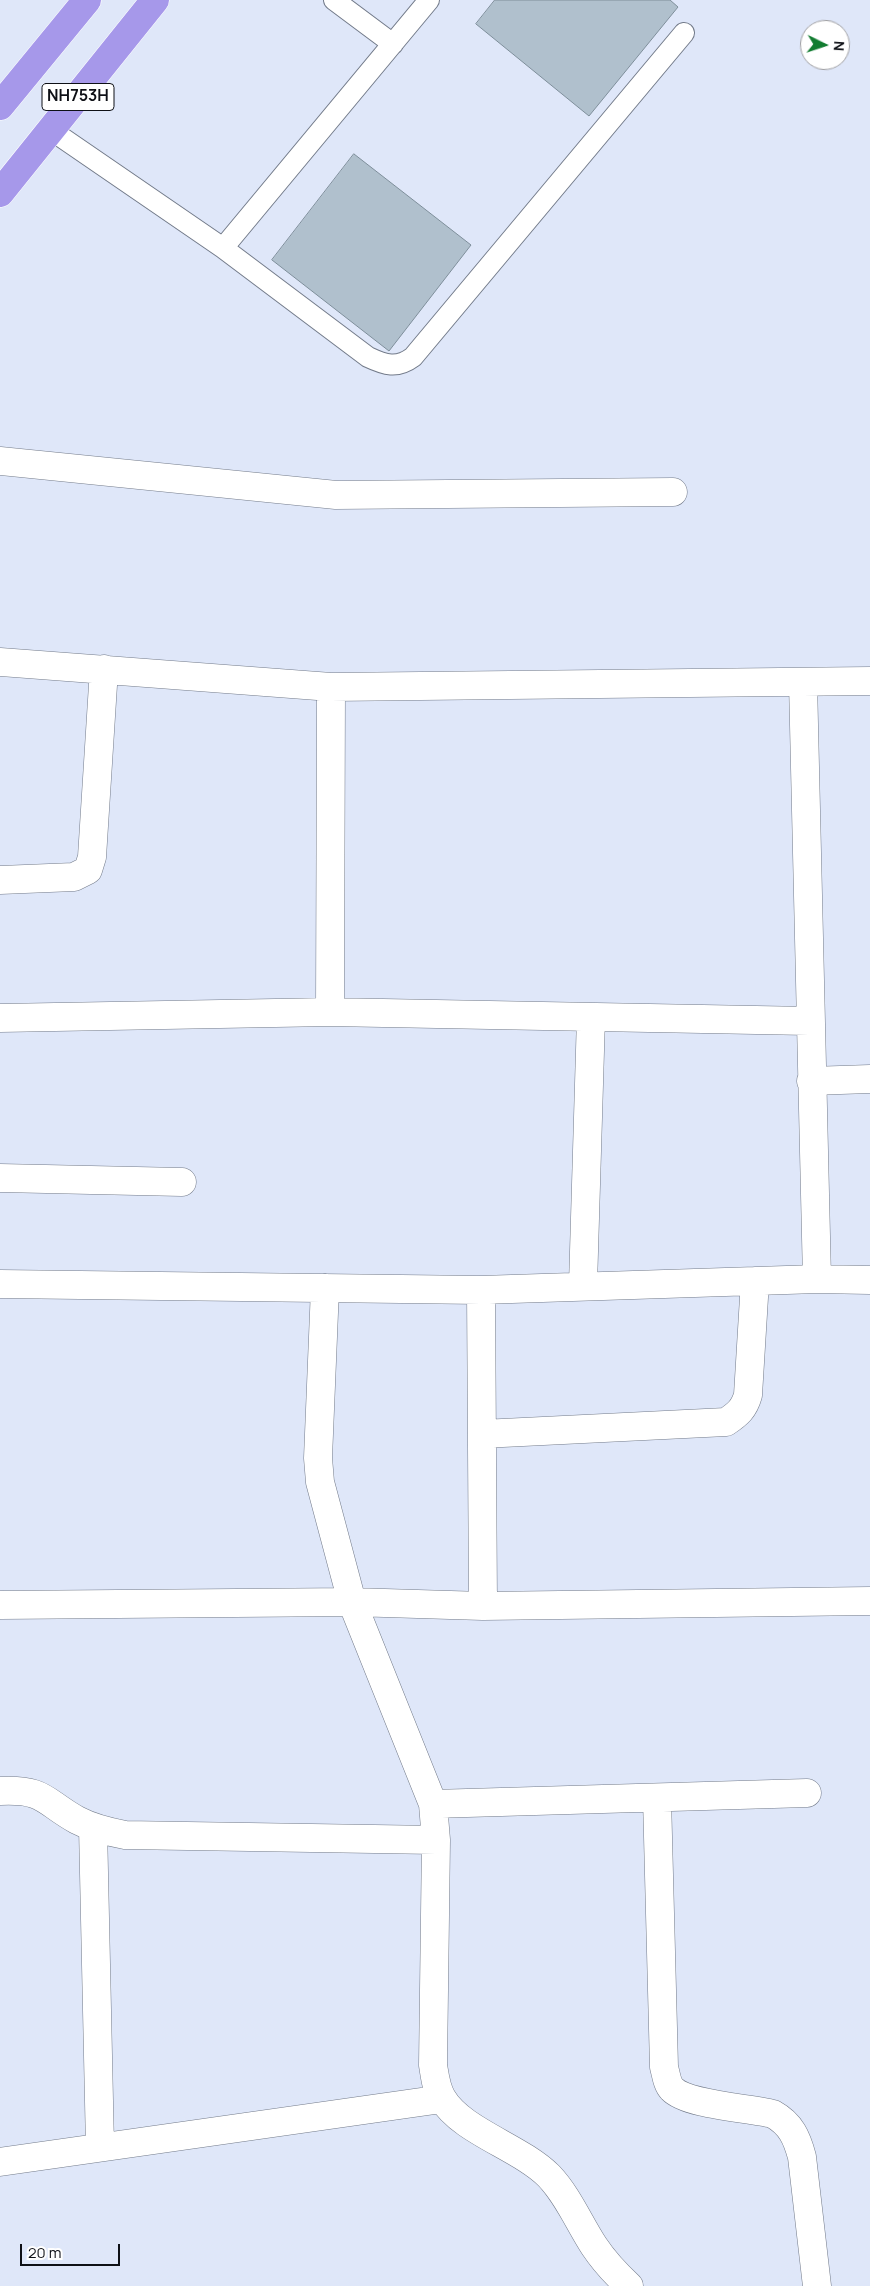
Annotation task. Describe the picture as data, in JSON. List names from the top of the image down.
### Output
{
  "streets": {
    "highway": ["NH753H"]
  },
  "scale_bar": "20 m",
  "north": "right"
}
